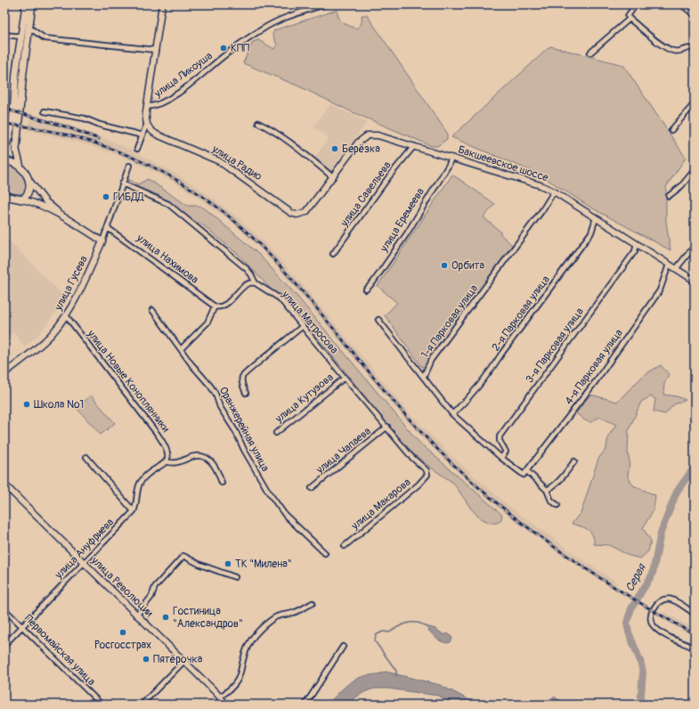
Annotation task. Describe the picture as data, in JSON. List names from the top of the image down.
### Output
{
  "streets": {
    "street": [
      "улица Ликоуша",
      "улица Радио",
      "Бакшеевское шоссе",
      "улица Савельева",
      "улица Еремеева",
      "улица Нахимова",
      "улица Гусева",
      "2-я Парковая улица",
      "1-я Парковая улица",
      "улица Матросова",
      "3-я Парковая улица",
      "4-я Парковая улица",
      "улица Новые Коноплянники",
      "улица Кутузова",
      "Оранжерейная улица",
      "улица Чапаева",
      "улица Макарова",
      "улица Ануфриева",
      "улица Революции",
      "Первомайская улица"
    ]
  },
  "crossings": [
    ["улица Радио", "Бакшеевское шоссе"],
    ["Бакшеевское шоссе", "улица Савельева"],
    ["Бакшеевское шоссе", "улица Еремеева"],
    ["Бакшеевское шоссе", "2-я Парковая улица"],
    ["Бакшеевское шоссе", "1-я Парковая улица"],
    ["Бакшеевское шоссе", "3-я Парковая улица"],
    ["Бакшеевское шоссе", "4-я Парковая улица"],
    ["улица Гусева", "улица Новые Коноплянники"],
    ["улица Матросова", "улица Кутузова"],
    ["улица Матросова", "улица Чапаева"],
    ["улица Матросова", "улица Макарова"],
    ["3-я Парковая улица", "4-я Парковая улица"],
    ["улица Ануфриева", "улица Революции"],
    ["улица Ануфриева", "Первомайская улица"]
  ],
  "water": ["Серая"],
  "places": [
    "КПП",
    "Берёзка",
    "ГИБДД",
    "Орбита",
    "Школа №1",
    "ТК \"Милена\"",
    "Гостиница \"Александров\"",
    "Росгосстрах",
    "Пятёрочка"
  ]
}
